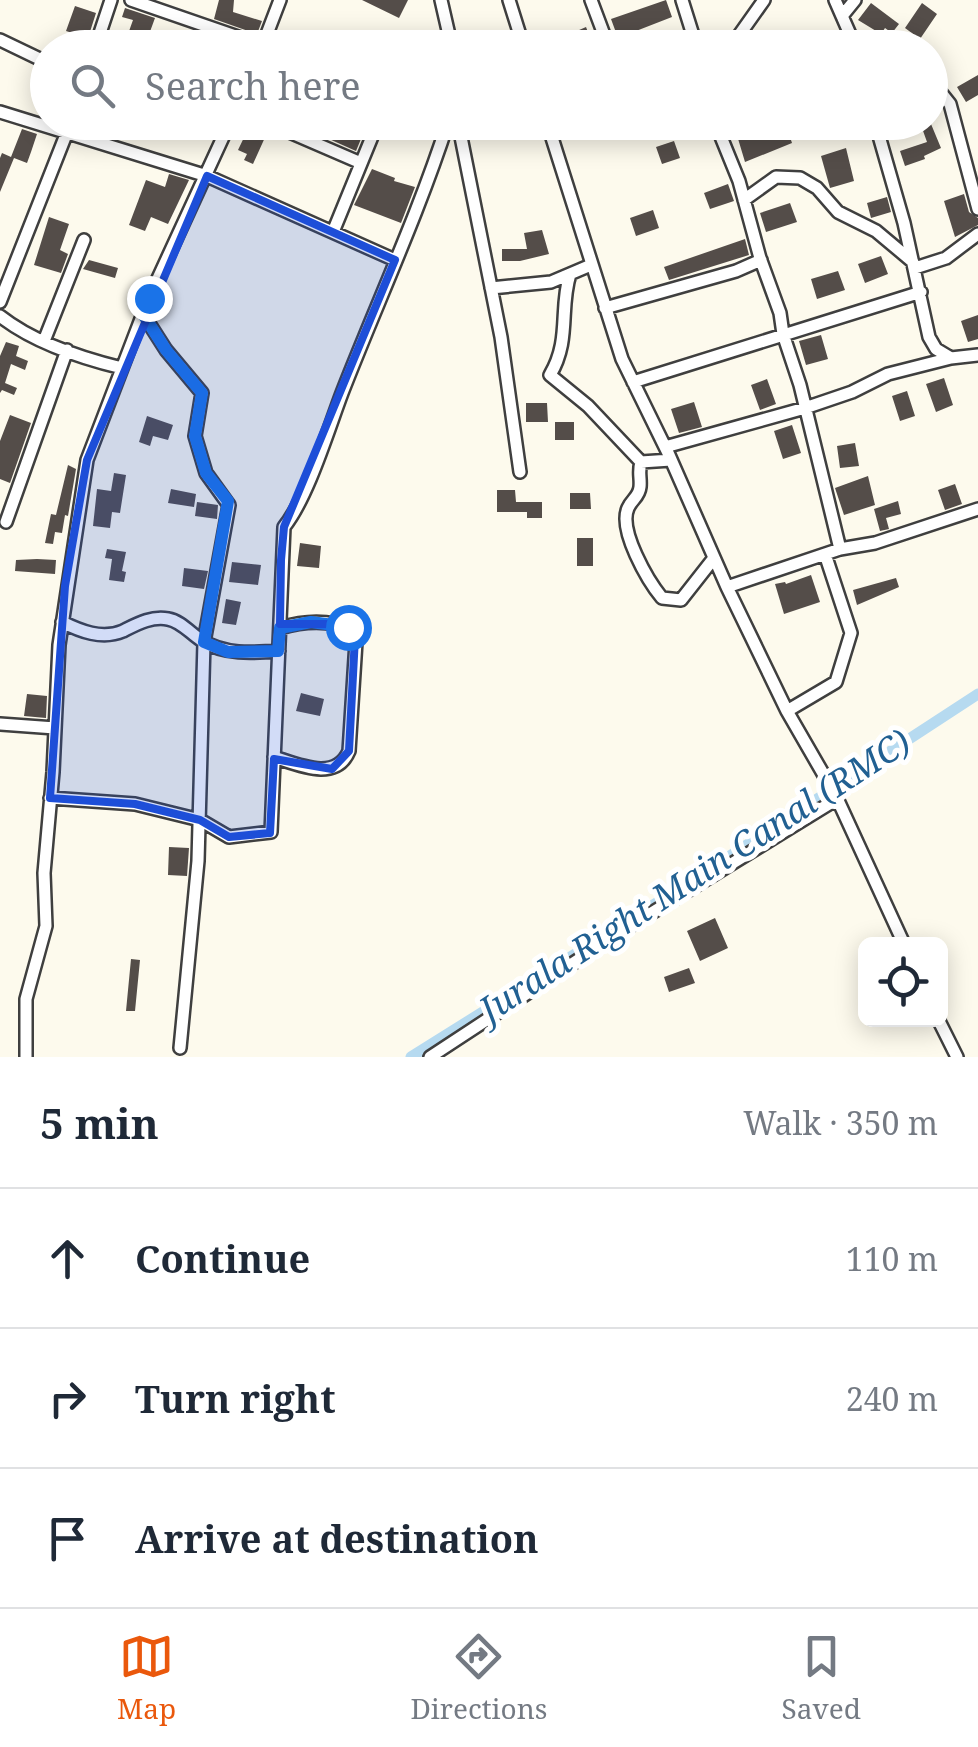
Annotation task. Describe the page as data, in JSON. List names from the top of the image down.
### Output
{
  "water": ["Jurala Right Main Canal (RMC)"],
  "page": {
    "search": "Search here",
    "heading": ["5 min", "Walk · 350 m"],
    "list": [
      ["Continue", "110 m"],
      ["Turn right", "240 m"],
      "Arrive at destination"
    ],
    "nav": ["Map", "Directions", "Saved"]
  }
}
